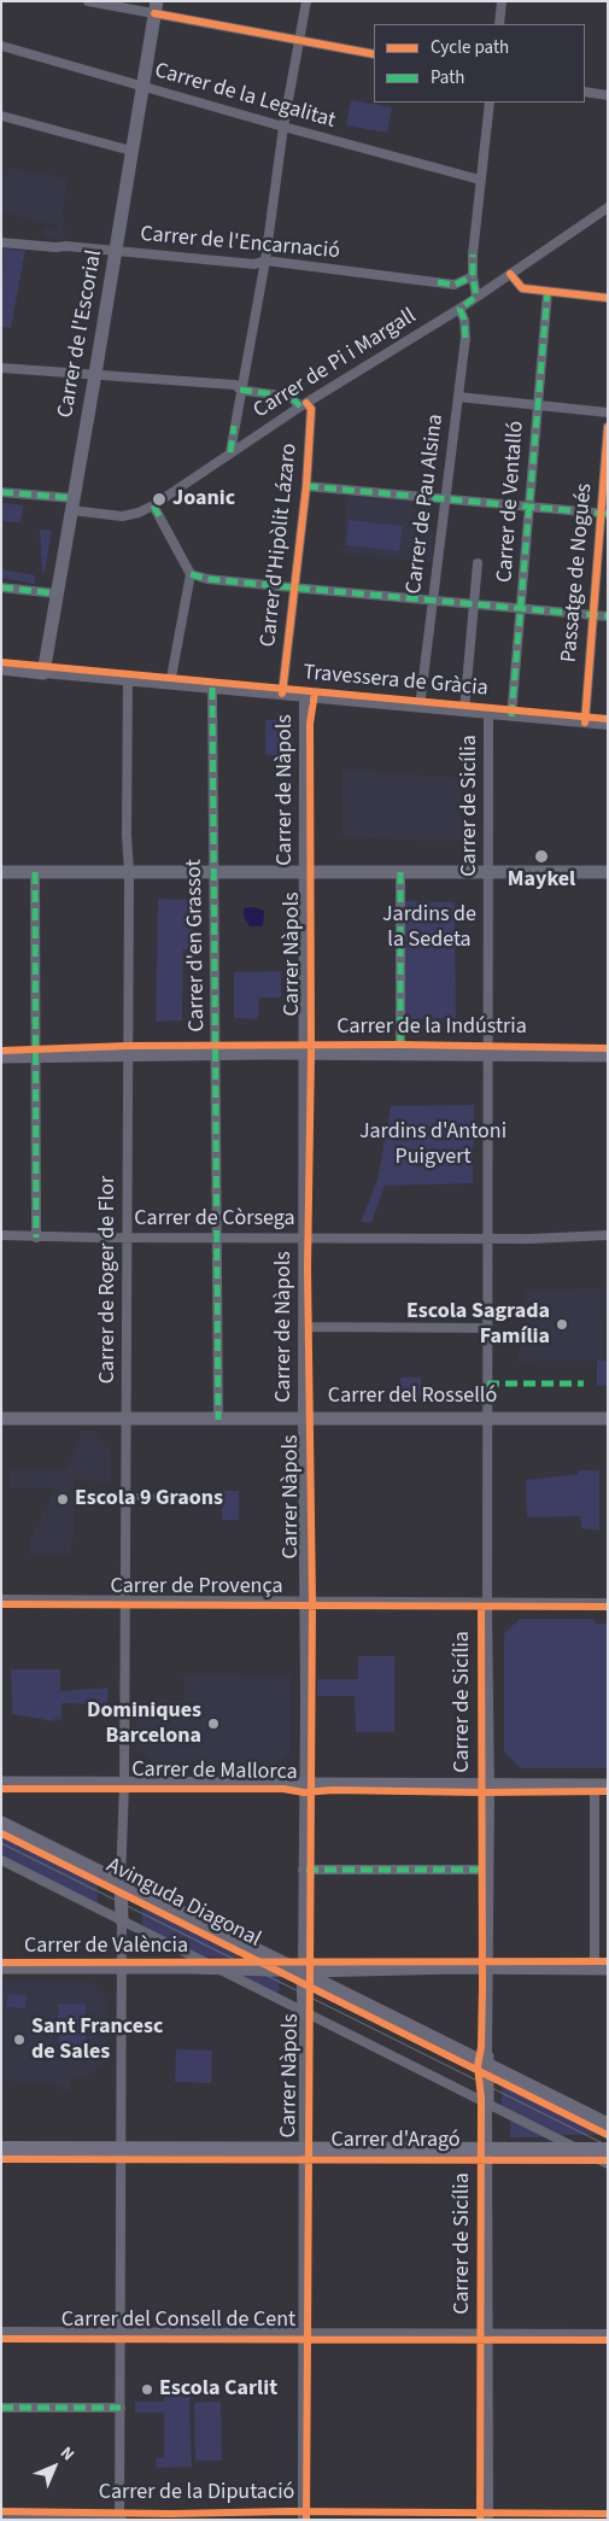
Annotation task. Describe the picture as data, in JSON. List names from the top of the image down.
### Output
{
  "streets": {
    "main road": [
      "Carrer de l'Escorial",
      "Travessera de Gràcia",
      "Carrer de la Indústria",
      "Carrer del Rosselló",
      "Carrer de Mallorca",
      "Carrer de València",
      "Carrer d'Aragó"
    ],
    "street": [
      "Carrer de la Legalitat",
      "Carrer de l'Encarnació",
      "Carrer de Pi i Margall",
      "Carrer de Ventalló",
      "Carrer de Pau Alsina",
      "Carrer d'Hipòlit Lázaro",
      "Passatge de Nogués",
      "Carrer de Nàpols",
      "Carrer de Sicília",
      "Carrer d'en Grassot",
      "Carrer de Còrsega",
      "Carrer de Roger de Flor",
      "Carrer de Provença",
      "Carrer del Consell de Cent",
      "Carrer de la Diputació"
    ],
    "cycle path": ["Carrer Nàpols", "Avinguda Diagonal"]
  },
  "crossings": [
    ["Carrer de la Legalitat", "Carrer de l'Escorial"],
    ["Carrer de l'Encarnació", "Carrer de l'Escorial"],
    ["Carrer de l'Escorial", "Carrer de Pi i Margall"],
    ["Carrer de l'Escorial", "Travessera de Gràcia"],
    ["Carrer de Pi i Margall", "Carrer de Pau Alsina"],
    ["Carrer de Pi i Margall", "Carrer d'Hipòlit Lázaro"],
    ["Carrer de Ventalló", "Travessera de Gràcia"],
    ["Carrer de Pau Alsina", "Travessera de Gràcia"],
    ["Carrer d'Hipòlit Lázaro", "Travessera de Gràcia"],
    ["Passatge de Nogués", "Travessera de Gràcia"],
    ["Travessera de Gràcia", "Carrer de Nàpols"],
    ["Travessera de Gràcia", "Carrer de Sicília"],
    ["Travessera de Gràcia", "Carrer d'en Grassot"],
    ["Travessera de Gràcia", "Carrer de Roger de Flor"],
    ["Carrer de Nàpols", "Carrer de la Indústria"],
    ["Carrer de Nàpols", "Carrer de Còrsega"],
    ["Carrer de Nàpols", "Carrer del Rosselló"],
    ["Carrer de Nàpols", "Carrer de Provença"],
    ["Carrer de Nàpols", "Carrer de Mallorca"],
    ["Carrer de Nàpols", "Carrer de València"],
    ["Carrer de Sicília", "Carrer de la Indústria"],
    ["Carrer de Sicília", "Carrer de Còrsega"],
    ["Carrer de Sicília", "Carrer del Rosselló"],
    ["Carrer de Sicília", "Carrer de Provença"],
    ["Carrer de Sicília", "Carrer de Mallorca"],
    ["Carrer de Sicília", "Carrer de València"],
    ["Carrer de Sicília", "Carrer d'Aragó"],
    ["Carrer de Sicília", "Carrer del Consell de Cent"],
    ["Carrer d'en Grassot", "Carrer de la Indústria"],
    ["Carrer d'en Grassot", "Carrer de Còrsega"],
    ["Carrer d'en Grassot", "Carrer del Rosselló"],
    ["Carrer de la Indústria", "Carrer de Roger de Flor"],
    ["Carrer de Còrsega", "Carrer de Roger de Flor"],
    ["Carrer de Roger de Flor", "Carrer del Rosselló"],
    ["Carrer de Roger de Flor", "Carrer de Provença"],
    ["Carrer de Roger de Flor", "Carrer de Mallorca"]
  ],
  "parks": ["Jardins de la Sedeta", "Jardins d'Antoni Puigvert"],
  "places": [
    "Joanic",
    "Maykel",
    "Escola Sagrada Família",
    "Escola 9 Graons",
    "Dominiques Barcelona",
    "Sant Francesc de Sales",
    "Escola Carlit"
  ],
  "legend": ["Cycle path", "Path"],
  "north": "top right"
}
